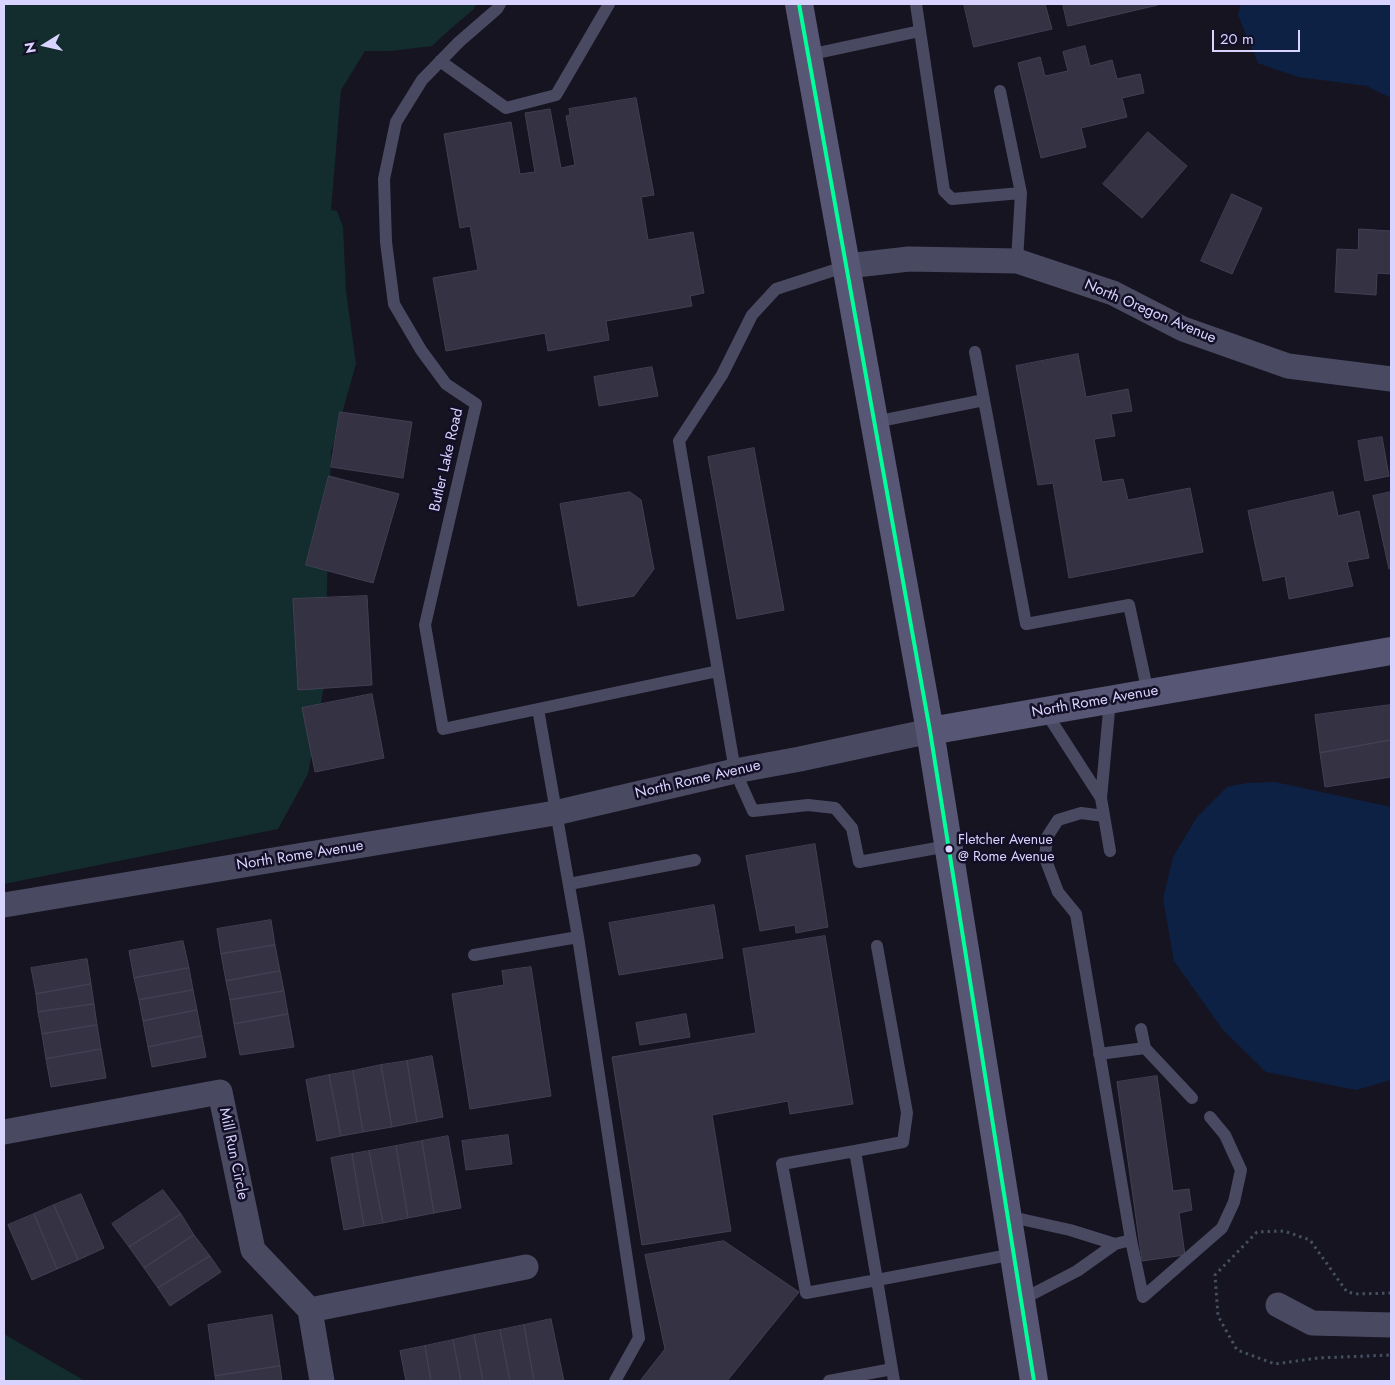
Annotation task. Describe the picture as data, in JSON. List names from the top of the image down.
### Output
{
  "streets": {
    "main road": ["North Rome Avenue"],
    "street": ["North Oregon Avenue", "Mill Run Circle"],
    "lane": ["Butler Lake Road"]
  },
  "places": ["Fletcher Avenue @ Rome Avenue"],
  "scale_bar": "20 m",
  "north": "left"
}
